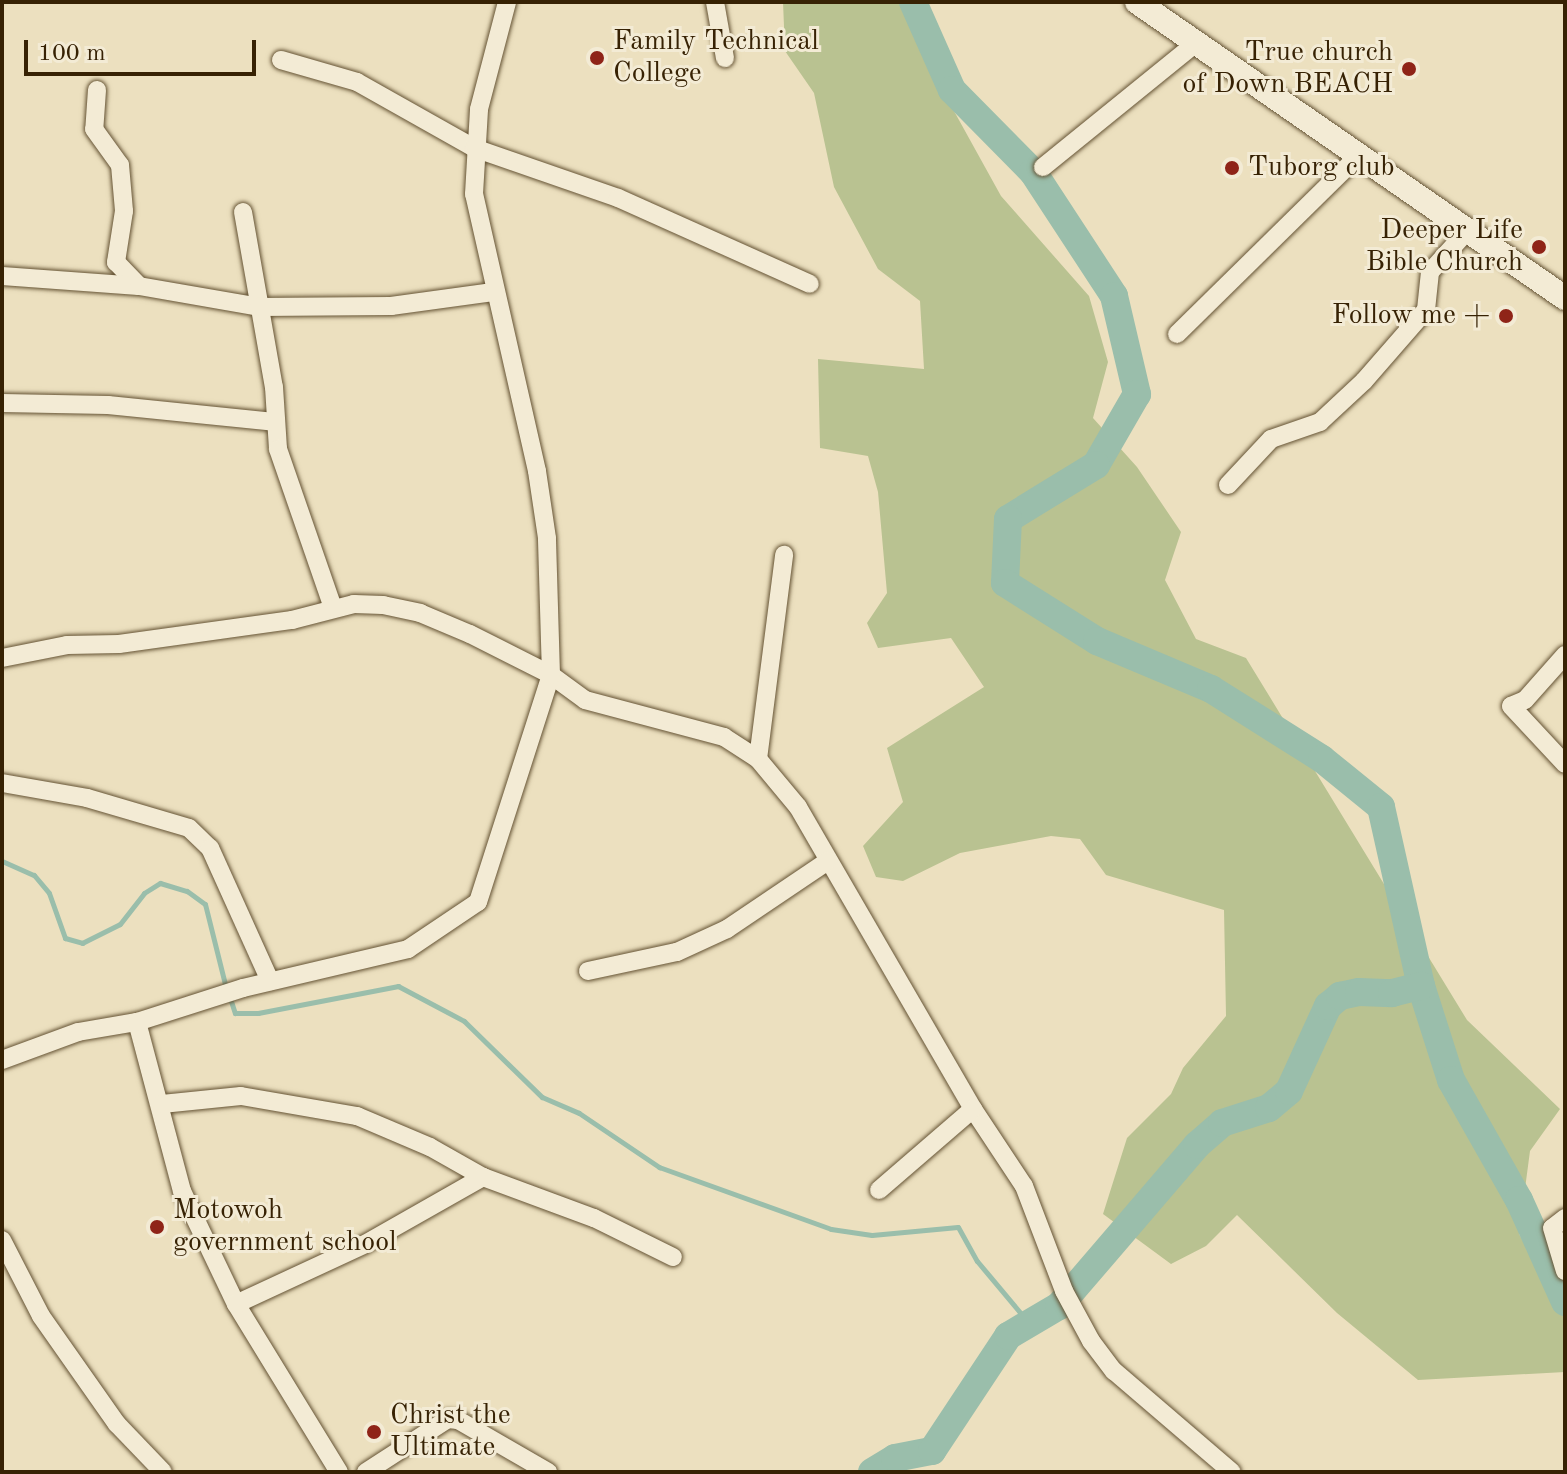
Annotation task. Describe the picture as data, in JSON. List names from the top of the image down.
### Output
{
  "places": [
    "Family Technical College",
    "True church of Down BEACH",
    "Tuborg club",
    "Deeper Life Bible Church",
    "Follow me +",
    "Motowoh government school",
    "Christ the Ultimate"
  ],
  "scale_bar": "100 m"
}
